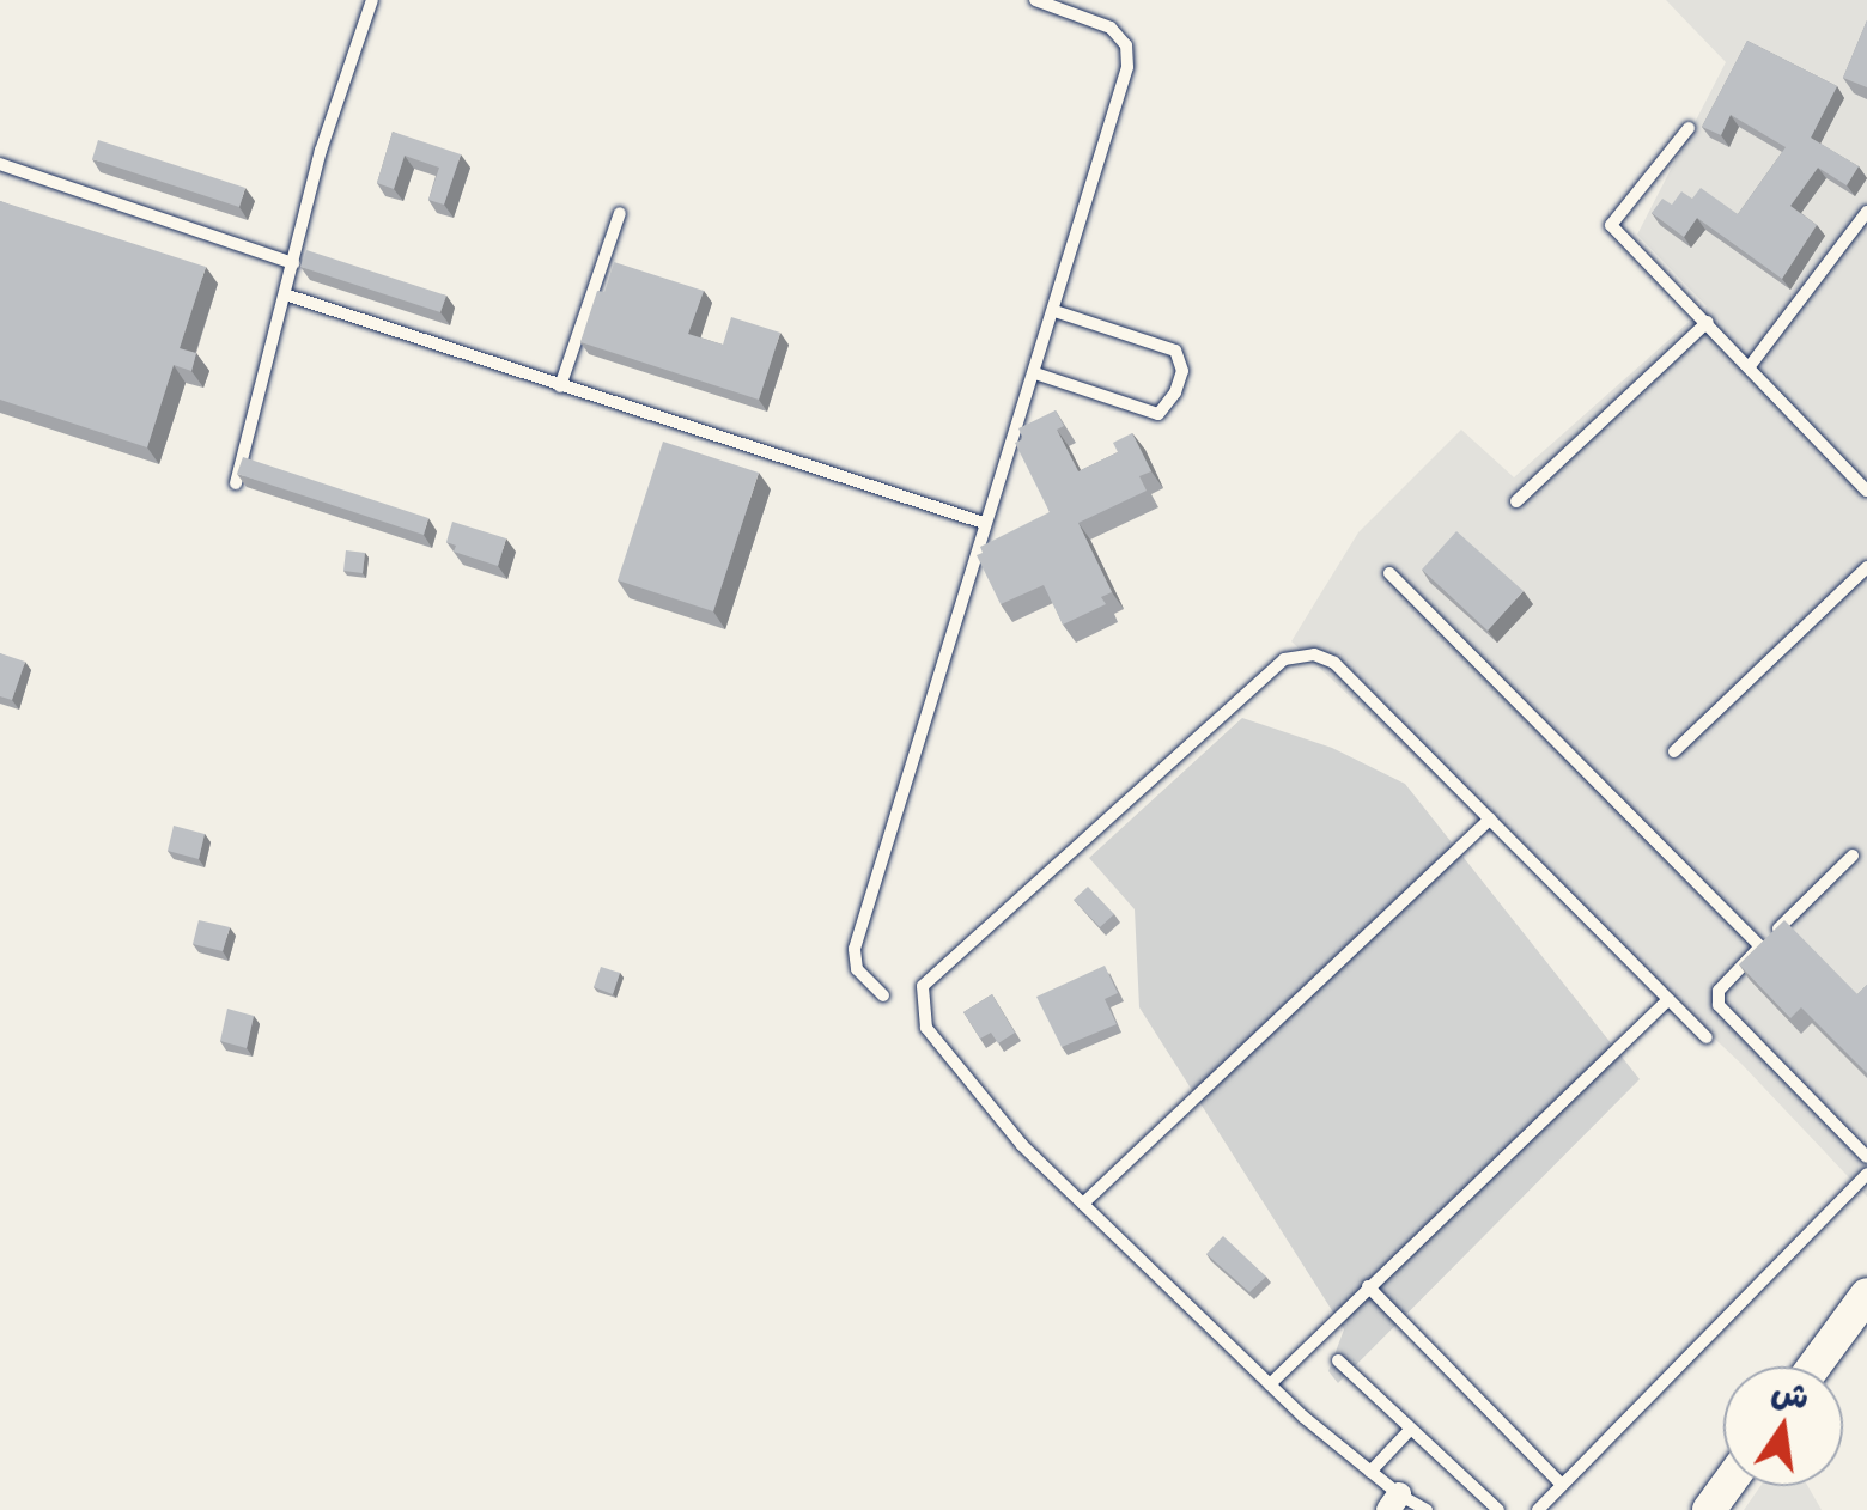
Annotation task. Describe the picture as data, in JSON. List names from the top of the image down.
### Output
{
  "north": "top"
}
